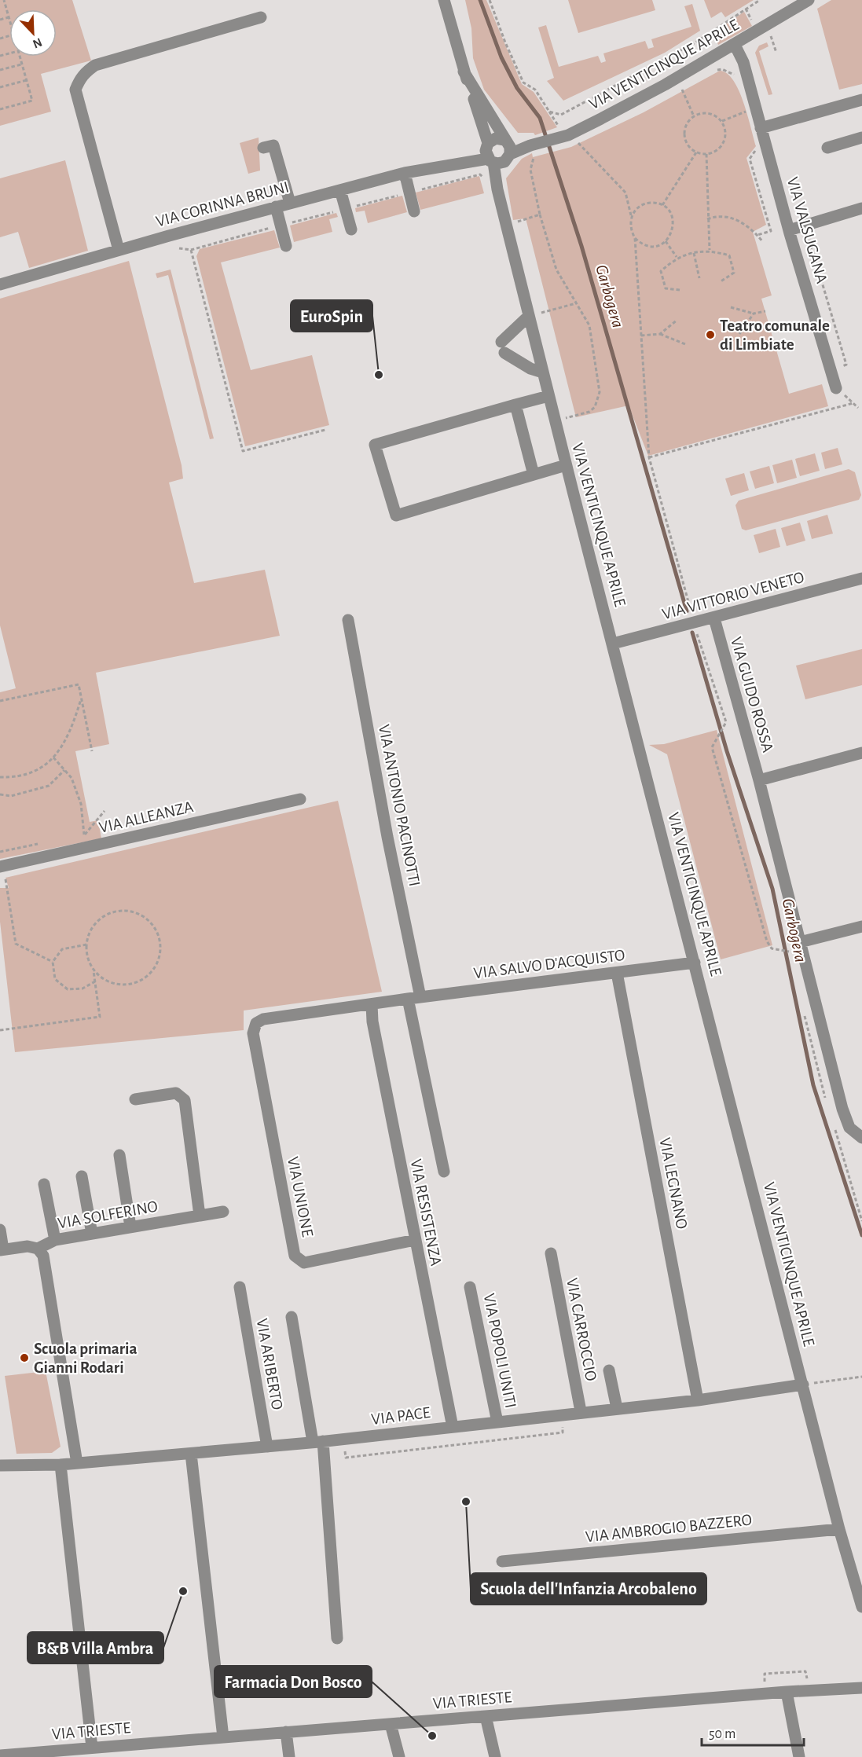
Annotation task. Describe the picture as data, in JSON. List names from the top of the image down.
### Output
{
  "streets": {
    "street": [
      "VIA VENTICINQUE APRILE",
      "VIA CORINNA BRUNI",
      "VIA VALSUGANA",
      "VIA VITTORIO VENETO",
      "VIA GUIDO ROSSA",
      "VIA ANTONIO PACINOTTI",
      "VIA ALLEANZA",
      "VIA SALVO D'ACQUISTO",
      "VIA LEGNANO",
      "VIA UNIONE",
      "VIA RESISTENZA",
      "VIA SOLFERINO",
      "VIA CARROCCIO",
      "VIA POPOLI UNITI",
      "VIA ARIBERTO",
      "VIA PACE",
      "VIA AMBROGIO BAZZERO",
      "VIA TRIESTE"
    ]
  },
  "crossings": [
    ["VIA VENTICINQUE APRILE", "VIA CORINNA BRUNI"],
    ["VIA VENTICINQUE APRILE", "VIA VALSUGANA"],
    ["VIA VENTICINQUE APRILE", "VIA VITTORIO VENETO"],
    ["VIA VENTICINQUE APRILE", "VIA SALVO D'ACQUISTO"],
    ["VIA VENTICINQUE APRILE", "VIA PACE"],
    ["VIA VENTICINQUE APRILE", "VIA AMBROGIO BAZZERO"],
    ["VIA VITTORIO VENETO", "VIA GUIDO ROSSA"],
    ["VIA ANTONIO PACINOTTI", "VIA SALVO D'ACQUISTO"],
    ["VIA SALVO D'ACQUISTO", "VIA LEGNANO"],
    ["VIA SALVO D'ACQUISTO", "VIA UNIONE"],
    ["VIA SALVO D'ACQUISTO", "VIA RESISTENZA"],
    ["VIA LEGNANO", "VIA PACE"],
    ["VIA UNIONE", "VIA RESISTENZA"],
    ["VIA RESISTENZA", "VIA PACE"],
    ["VIA CARROCCIO", "VIA PACE"],
    ["VIA POPOLI UNITI", "VIA PACE"],
    ["VIA ARIBERTO", "VIA PACE"]
  ],
  "water": ["Garbogera"],
  "places": [
    "Teatro comunale di Limbiate",
    "EuroSpin",
    "Scuola primaria Gianni Rodari",
    "Scuola dell'Infanzia Arcobaleno",
    "B&B Villa Ambra",
    "Farmacia Don Bosco"
  ],
  "scale_bar": "50 m",
  "north": "bottom right"
}
